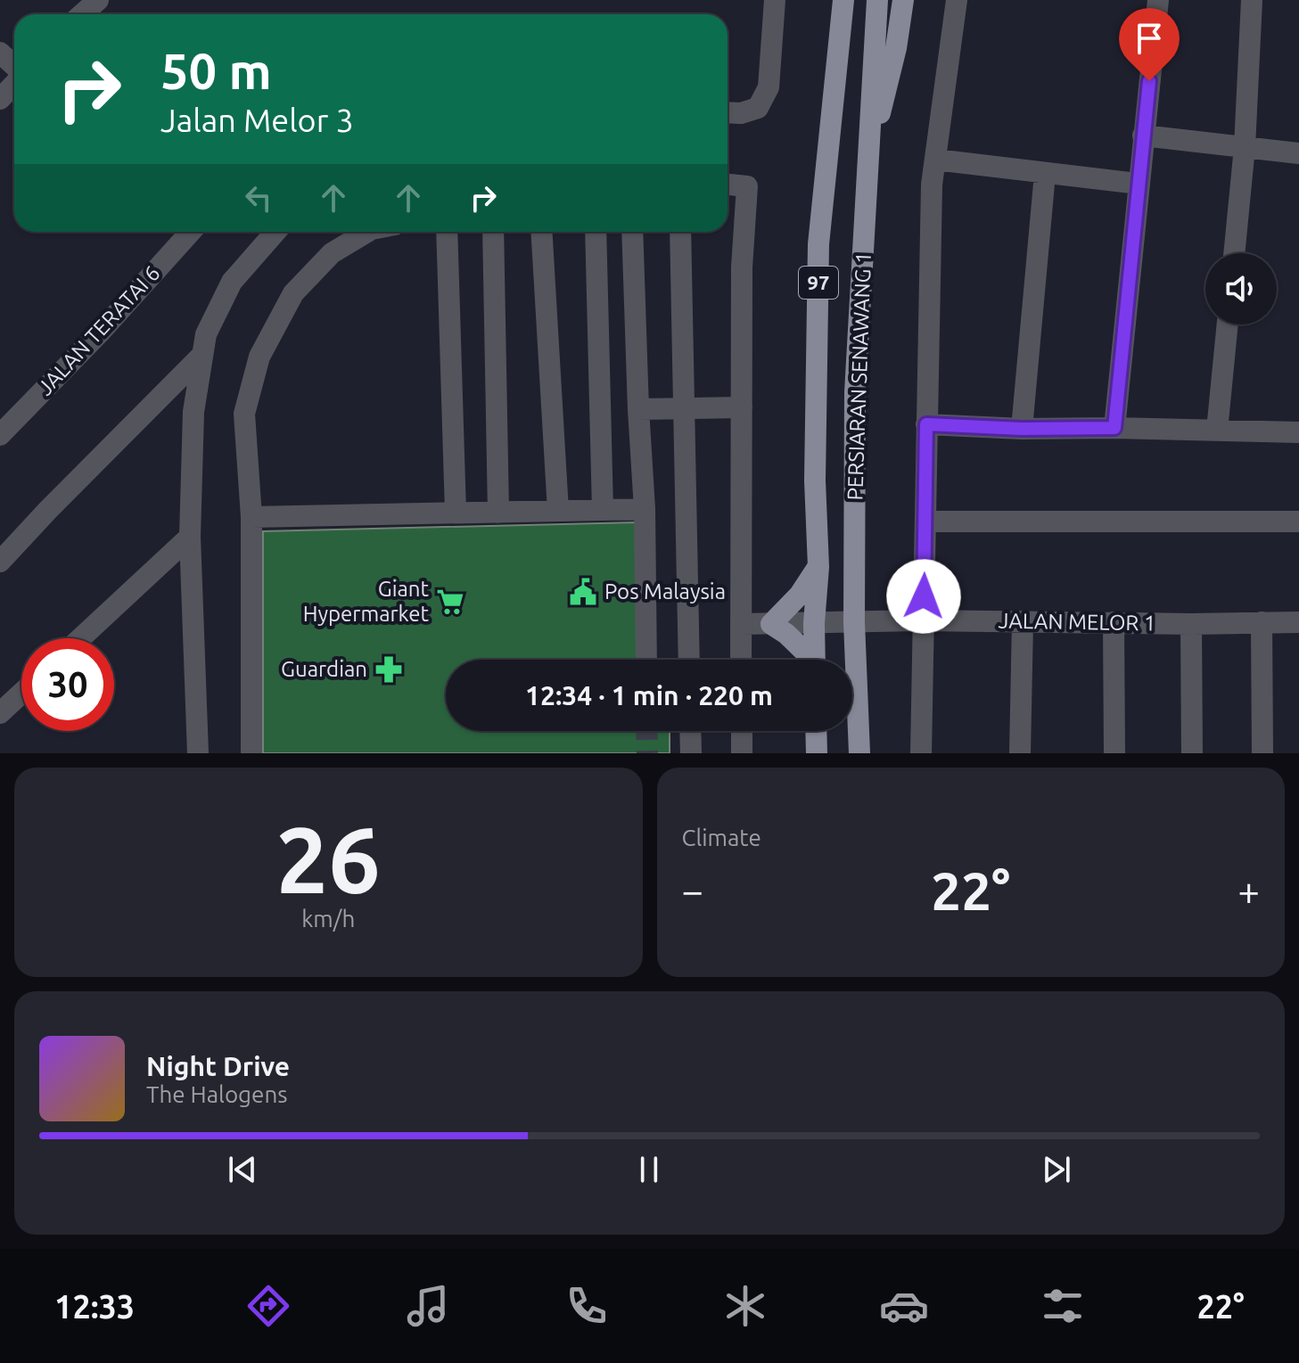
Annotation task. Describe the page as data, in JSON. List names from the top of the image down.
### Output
{
  "streets": {
    "main road": ["97", "PERSIARAN SENAWANG 1"],
    "street": ["JALAN TERATAI 6", "JALAN MELOR 1"]
  },
  "crossings": [
    ["PERSIARAN SENAWANG 1", "JALAN MELOR 1"]
  ],
  "places": {
    "public building": ["Pos Malaysia"],
    "supermarket": ["Giant Hypermarket"],
    "pharmacy": ["Guardian"]
  },
  "page": {
    "turn": ["50 m", "Jalan Melor 3"],
    "limit": "30",
    "trip": "12:34 · 1 min · 220 m",
    "tile": [
      ["26", "km/h"],
      "Climate"
    ],
    "heat": ["−", "22°", "+"],
    "song": ["Night Drive", "The Halogens"],
    "tabs": ["12:33", "22°"]
  }
}
